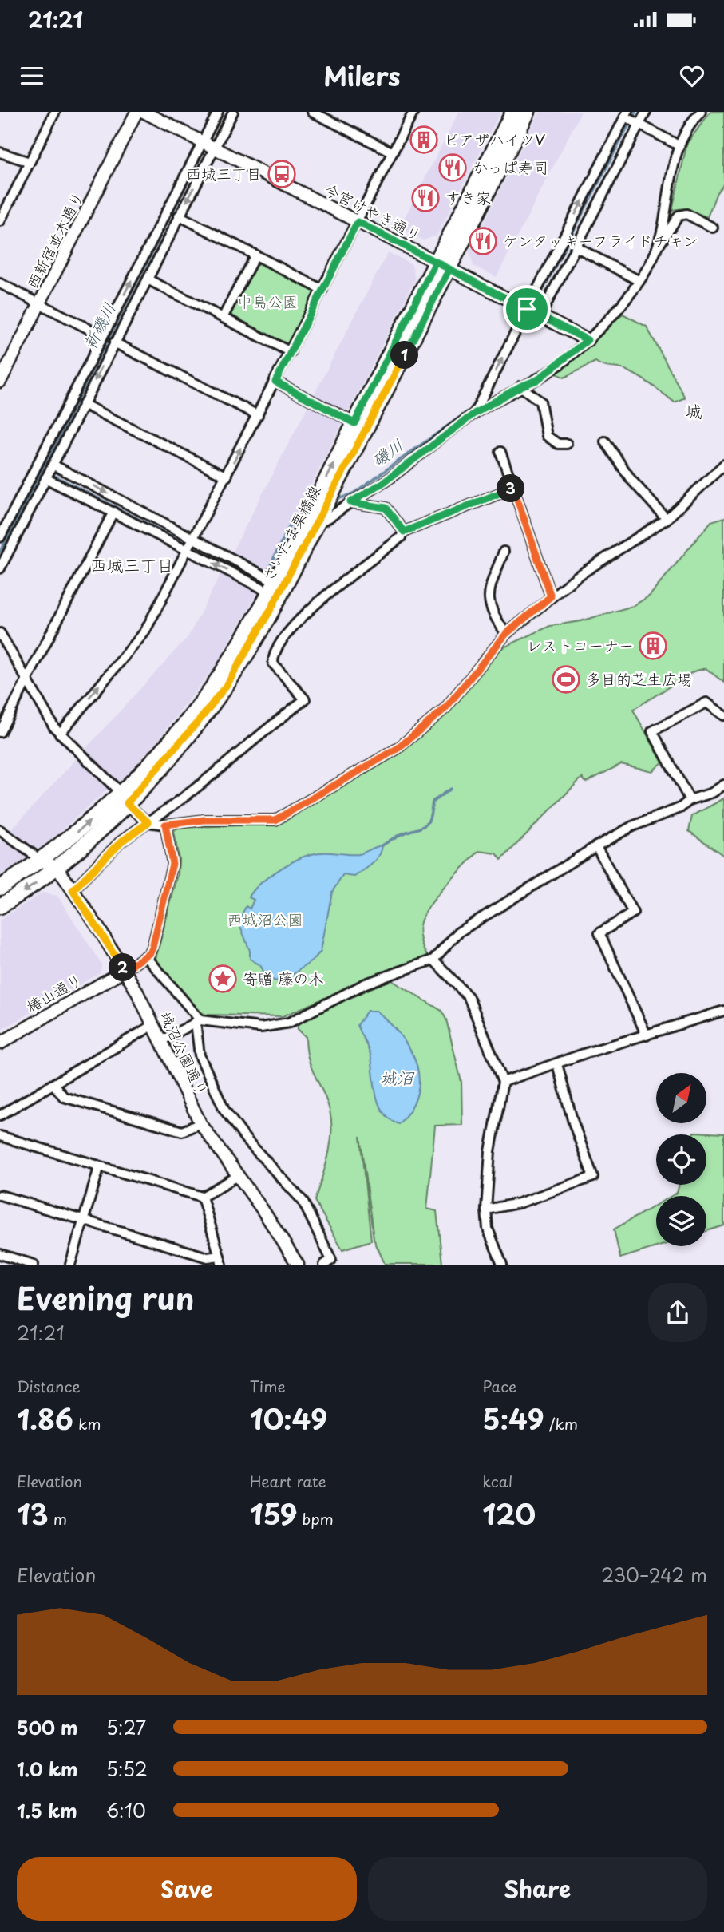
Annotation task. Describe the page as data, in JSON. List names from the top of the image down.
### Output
{
  "streets": {
    "main road": ["さいたま栗橋線"],
    "street": [
      "今宮けやき通り",
      "西新宿並木通り",
      "椿山通り",
      "城沼公園通り"
    ]
  },
  "crossings": [
    ["今宮けやき通り", "さいたま栗橋線"],
    ["さいたま栗橋線", "城沼公園通り"],
    ["椿山通り", "城沼公園通り"]
  ],
  "districts": ["城", "西城三丁目"],
  "water": ["新磯川", "磯川", "城沼"],
  "parks": ["中島公園", "西城沼公園"],
  "places": {
    "building": ["ピアザハイツV", "レストコーナー"],
    "restaurant": ["かっぱ寿司", "すき家", "ケンタッキーフライドチキン"],
    "bus stop": ["西城三丁目"],
    "sports": ["多目的芝生広場"],
    "place": ["寄贈 藤の木"]
  },
  "north": "top right",
  "page": {
    "status": "21:21",
    "header": "Milers",
    "pins": ["1", "3", "2"],
    "heading": ["Evening run", "21:21"],
    "stats": [
      ["Distance", "1.86 km"],
      ["Time", "10:49"],
      ["Pace", "5:49 /km"],
      ["Elevation", "13 m"],
      ["Heart rate", "159 bpm"],
      ["kcal", "120"]
    ],
    "chart": ["Elevation", "230–242 m"],
    "list": [
      {
        "name": "500 m",
        "note": "5:27"
      },
      {
        "name": "1.0 km",
        "note": "5:52"
      },
      {
        "name": "1.5 km",
        "note": "6:10"
      }
    ],
    "buttons": ["Save", "Share"]
  }
}
